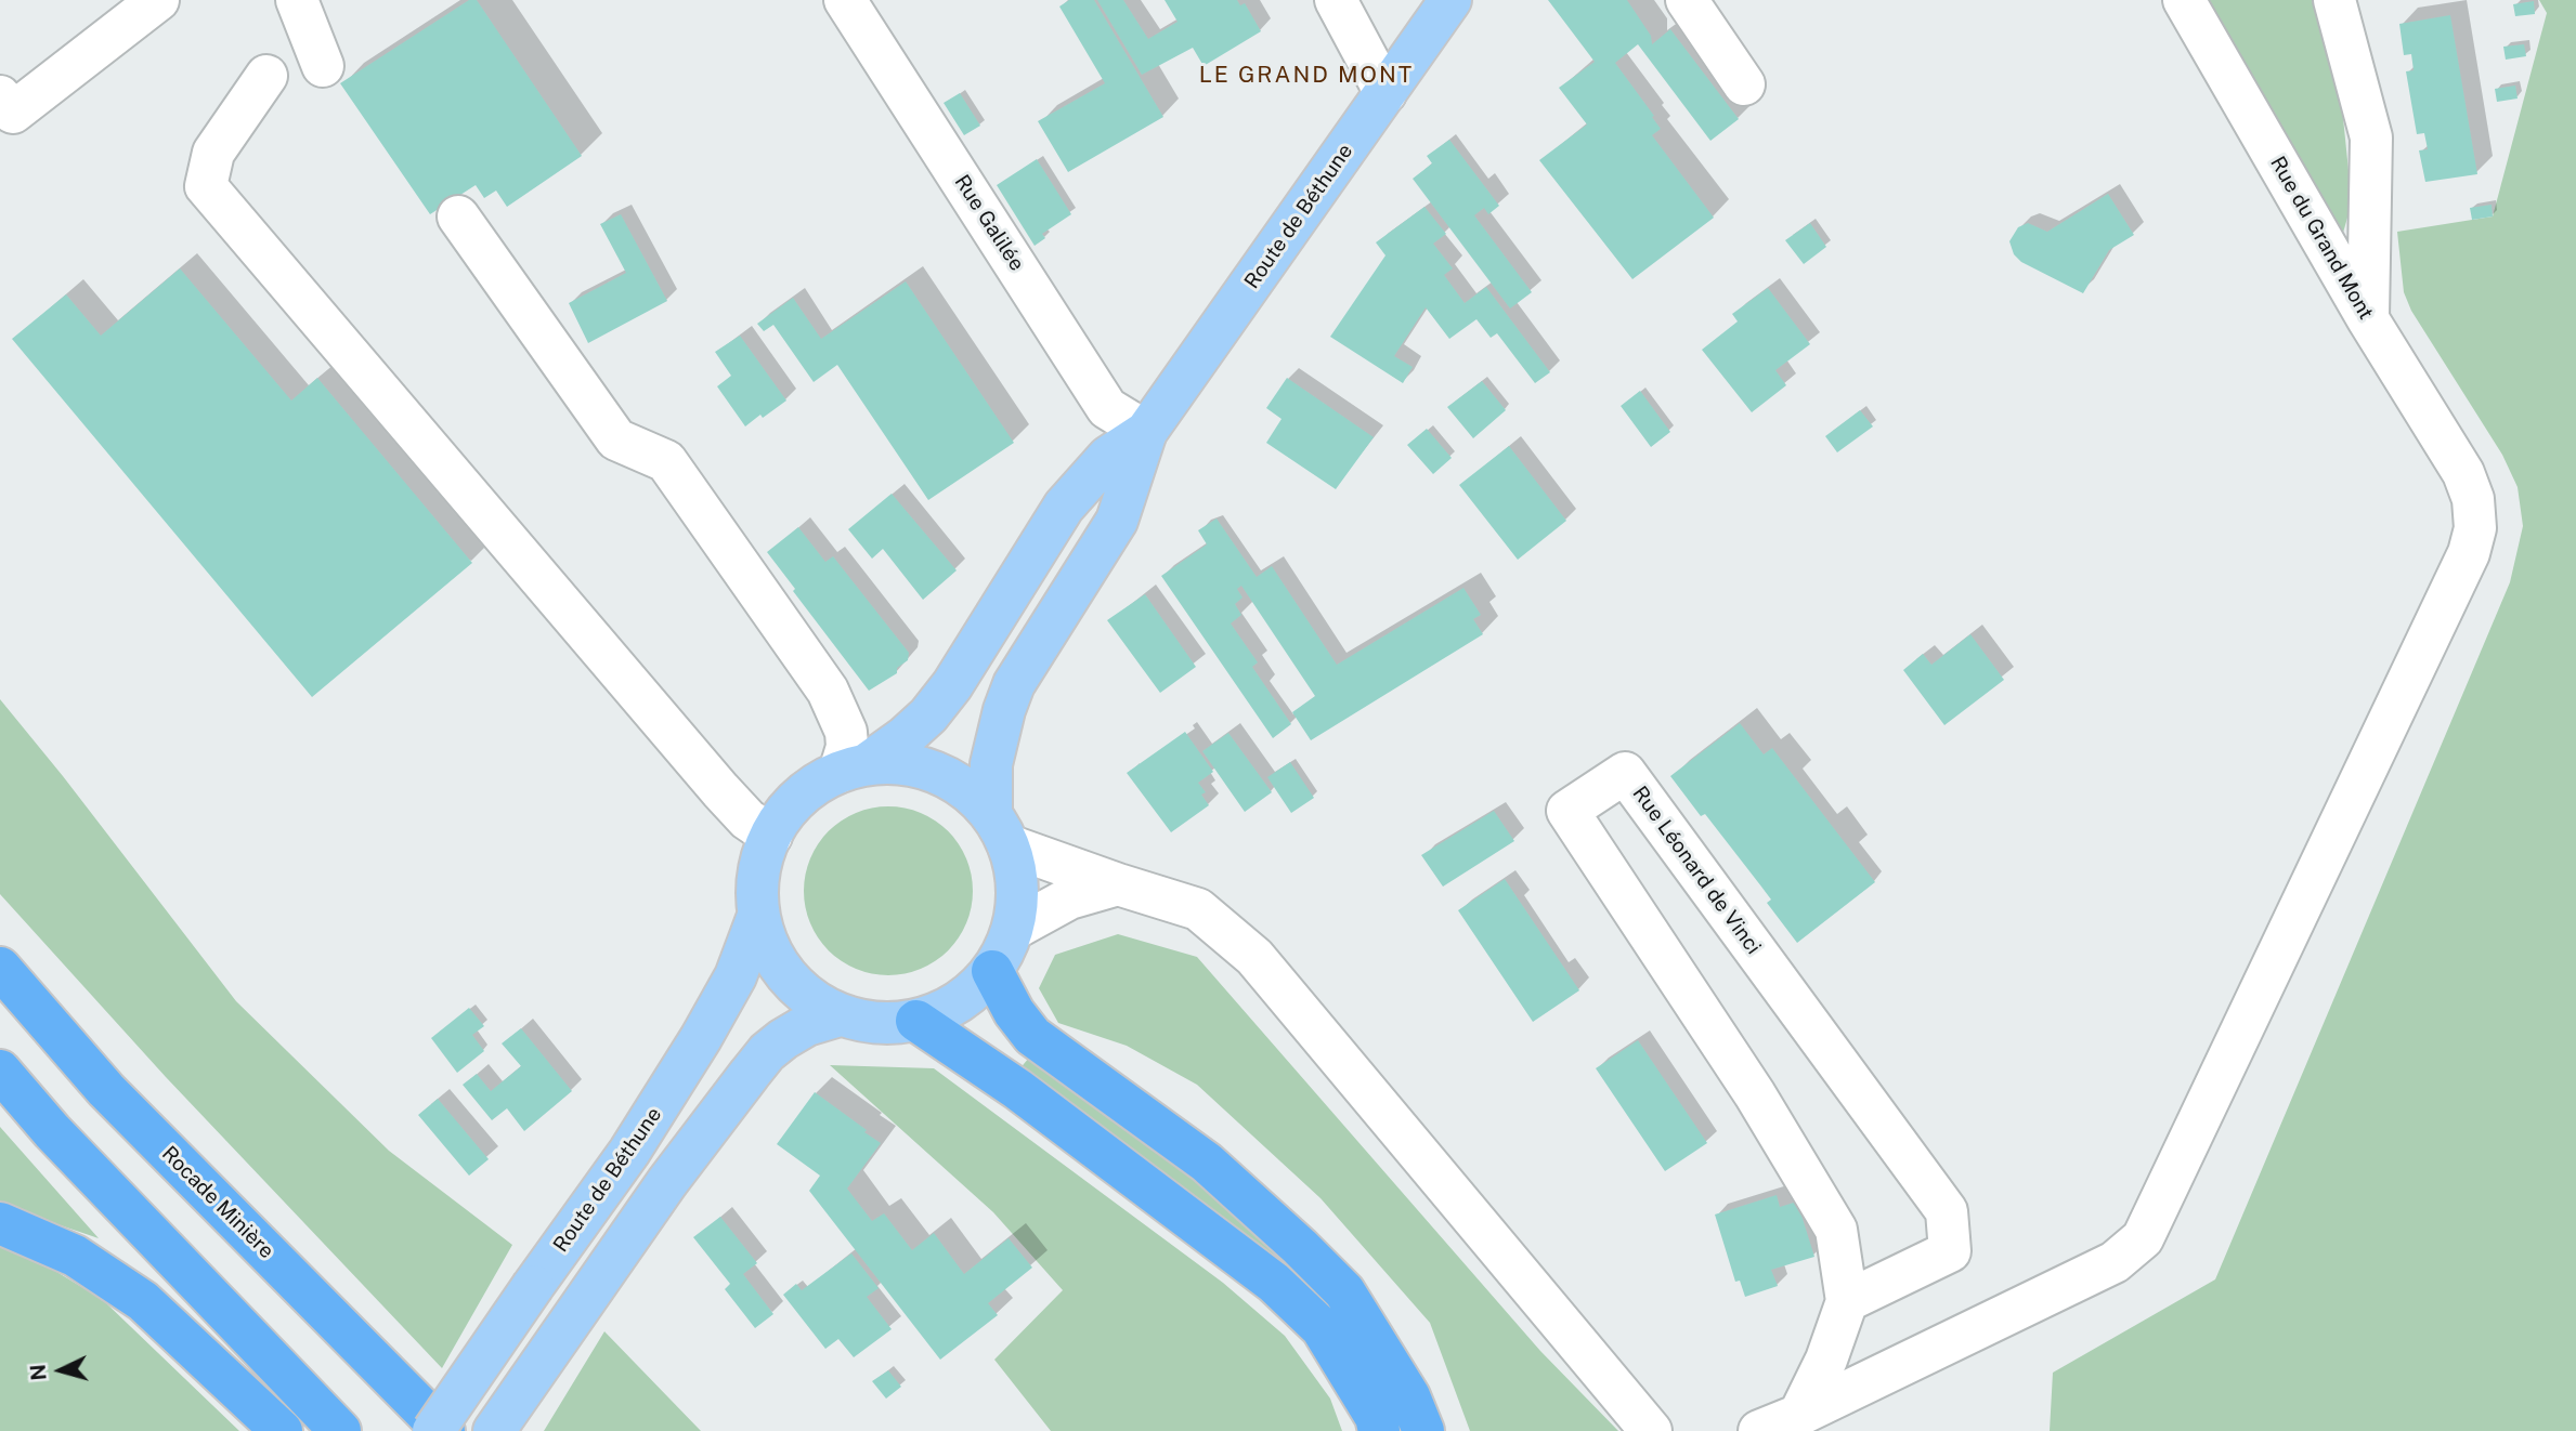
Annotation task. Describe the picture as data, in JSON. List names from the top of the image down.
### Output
{
  "streets": {
    "highway": ["Rocade Minière"],
    "main road": ["Route de Béthune"],
    "street": ["Rue Galilée", "Rue du Grand Mont", "Rue Léonard de Vinci"]
  },
  "crossings": [
    ["Route de Béthune", "Rue Galilée"],
    ["Rue du Grand Mont", "Rue Léonard de Vinci"]
  ],
  "districts": ["LE GRAND MONT"],
  "north": "left"
}
